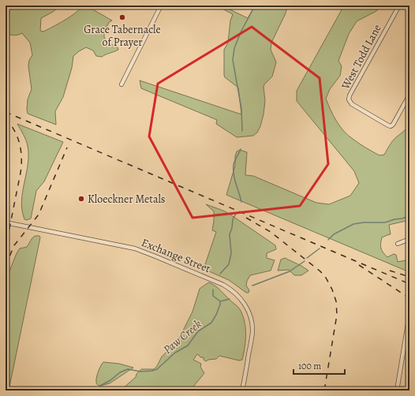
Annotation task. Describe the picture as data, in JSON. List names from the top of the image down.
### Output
{
  "streets": {
    "street": ["West Todd Lane", "Exchange Street"]
  },
  "water": ["Paw Creek"],
  "places": ["Grace Tabernacle of Prayer", "Kloeckner Metals"],
  "scale_bar": "100 m"
}
